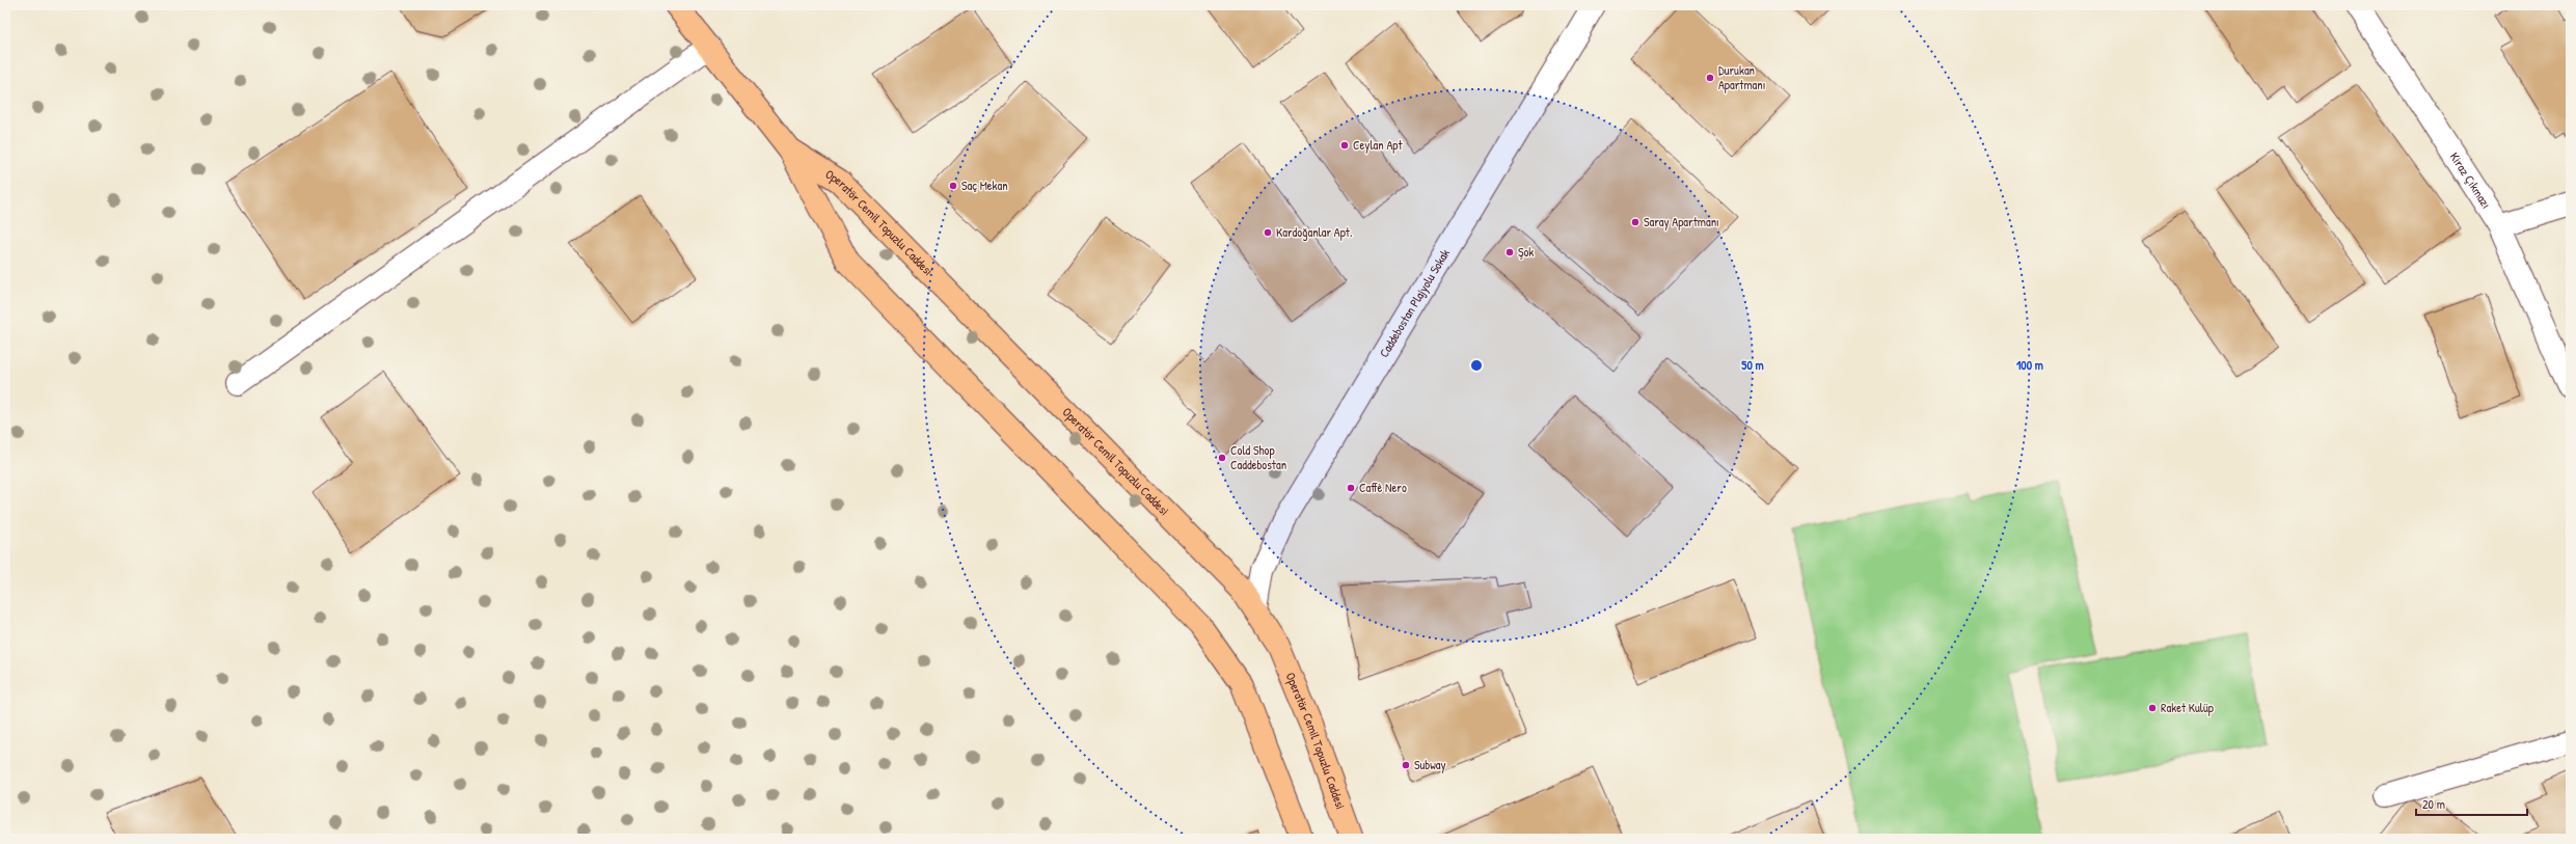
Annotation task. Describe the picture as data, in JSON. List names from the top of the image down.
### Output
{
  "streets": {
    "main road": ["Operatör Cemil Topuzlu Caddesi"],
    "street": ["Kiraz Çıkmazı", "Caddebostan Plajyolu Sokak"]
  },
  "crossings": [
    ["Operatör Cemil Topuzlu Caddesi", "Caddebostan Plajyolu Sokak"]
  ],
  "places": [
    "Durukan Apartmanı",
    "Ceylan Apt",
    "Saç Mekan",
    "Saray Apartmanı",
    "Kardoğanlar Apt.",
    "Şok",
    "Cold Shop Caddebostan",
    "Caffè Nero",
    "Raket Kulüp",
    "Subway"
  ],
  "scale_bar": "20 m",
  "rings": ["50 m", "100 m"]
}
